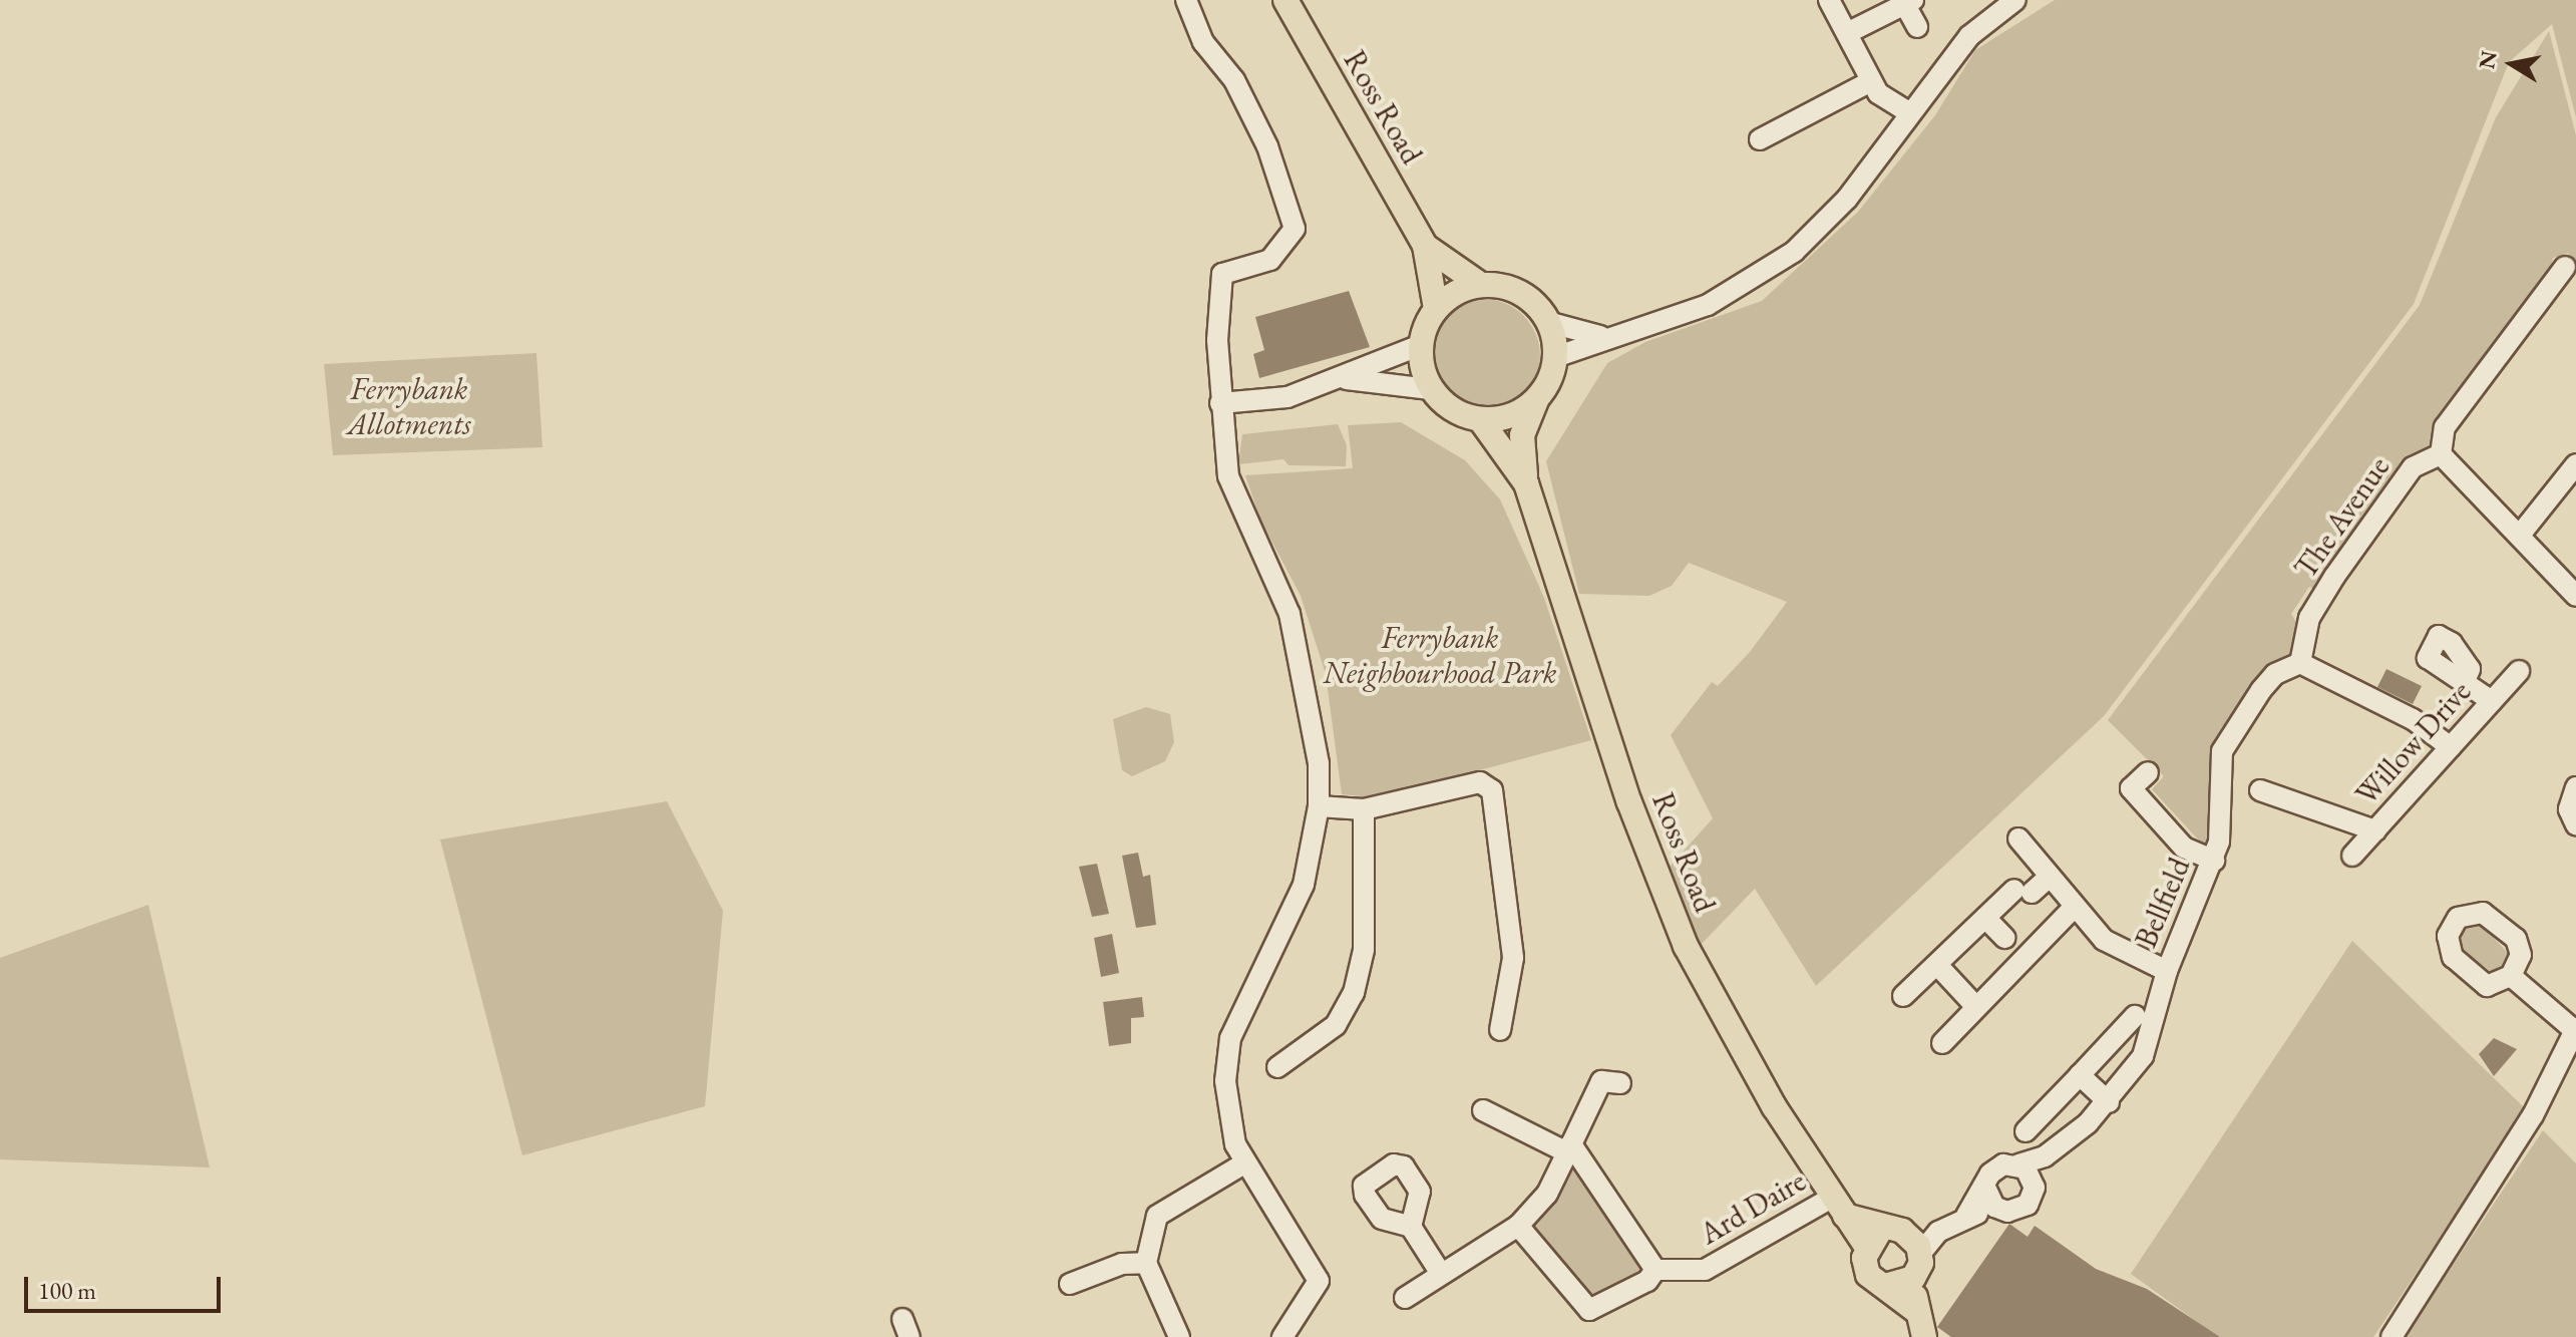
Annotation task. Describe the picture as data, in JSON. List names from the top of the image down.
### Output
{
  "streets": {
    "main road": ["Ross Road"],
    "street": [
      "The Avenue",
      "Willow Drive",
      "Bellfield",
      "Ard Daire"
    ]
  },
  "crossings": [
    ["Ross Road", "Ard Daire"],
    ["The Avenue", "Bellfield"]
  ],
  "parks": ["Ferrybank Allotments", "Ferrybank Neighbourhood Park"],
  "scale_bar": "100 m",
  "north": "left"
}
